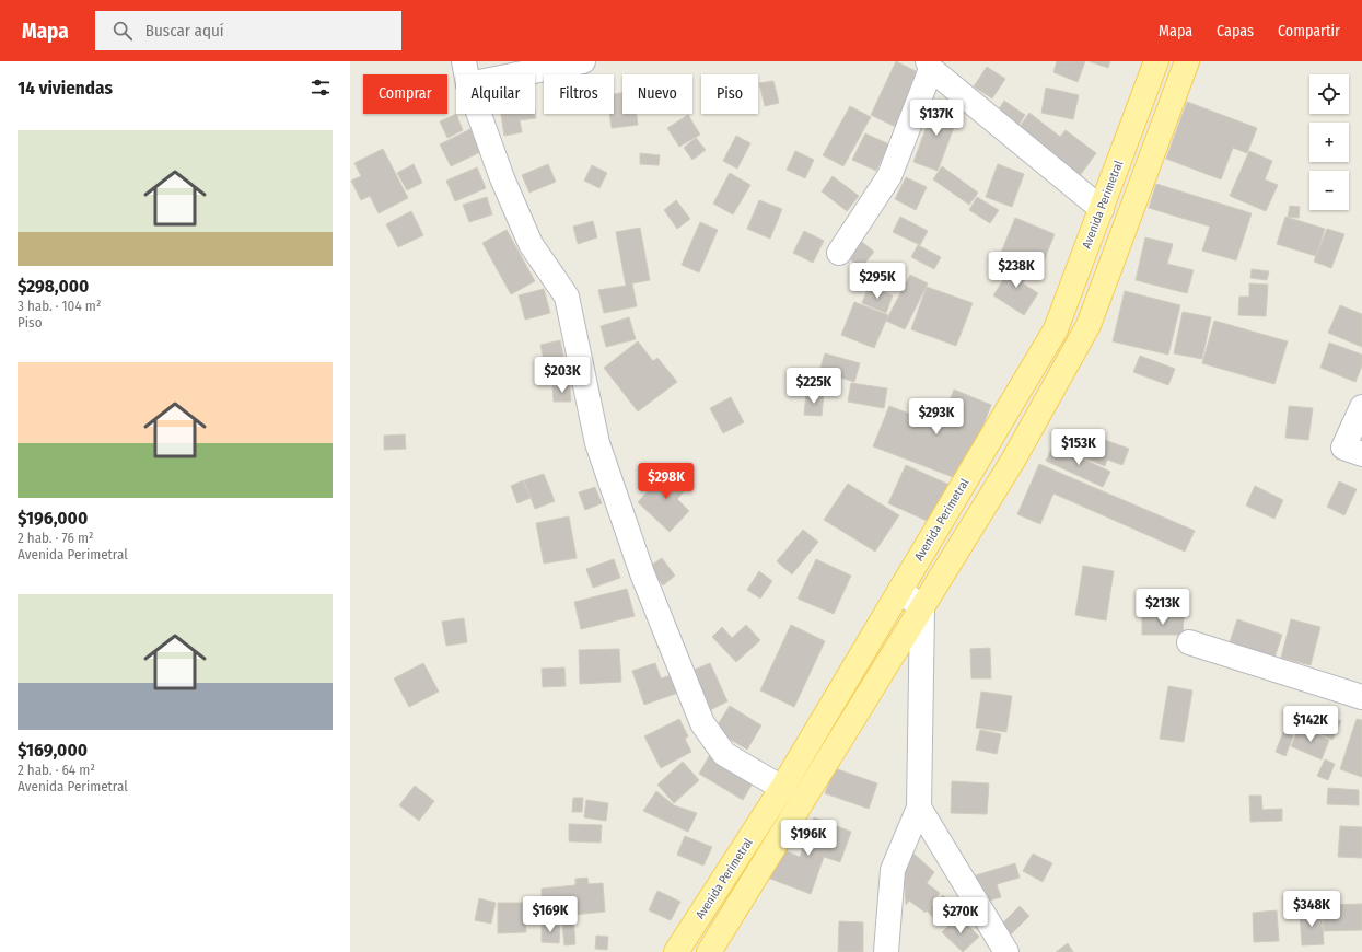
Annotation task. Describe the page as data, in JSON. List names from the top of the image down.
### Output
{
  "streets": {
    "main road": ["Avenida Perimetral"]
  },
  "page": {
    "header": "Mapa",
    "search": "Buscar aquí",
    "nav": ["Mapa", "Capas", "Compartir"],
    "heading": "14 viviendas",
    "map_buttons": ["+", "−"],
    "chip": [
      "Comprar",
      "Alquilar",
      "Filtros",
      "Nuevo",
      "Piso"
    ],
    "price": [
      "$137K",
      "$238K",
      "$295K",
      "$203K",
      "$225K",
      "$293K",
      "$153K",
      "$298K",
      "$213K",
      "$142K",
      "$196K",
      "$348K",
      "$169K",
      "$270K"
    ],
    "list": [
      {
        "name": "$298,000",
        "note": "3 hab. · 104 m² · Piso"
      },
      {
        "name": "$196,000",
        "note": "2 hab. · 76 m² · Avenida Perimetral"
      },
      {
        "name": "$169,000",
        "note": "2 hab. · 64 m² · Avenida Perimetral"
      }
    ]
  }
}
